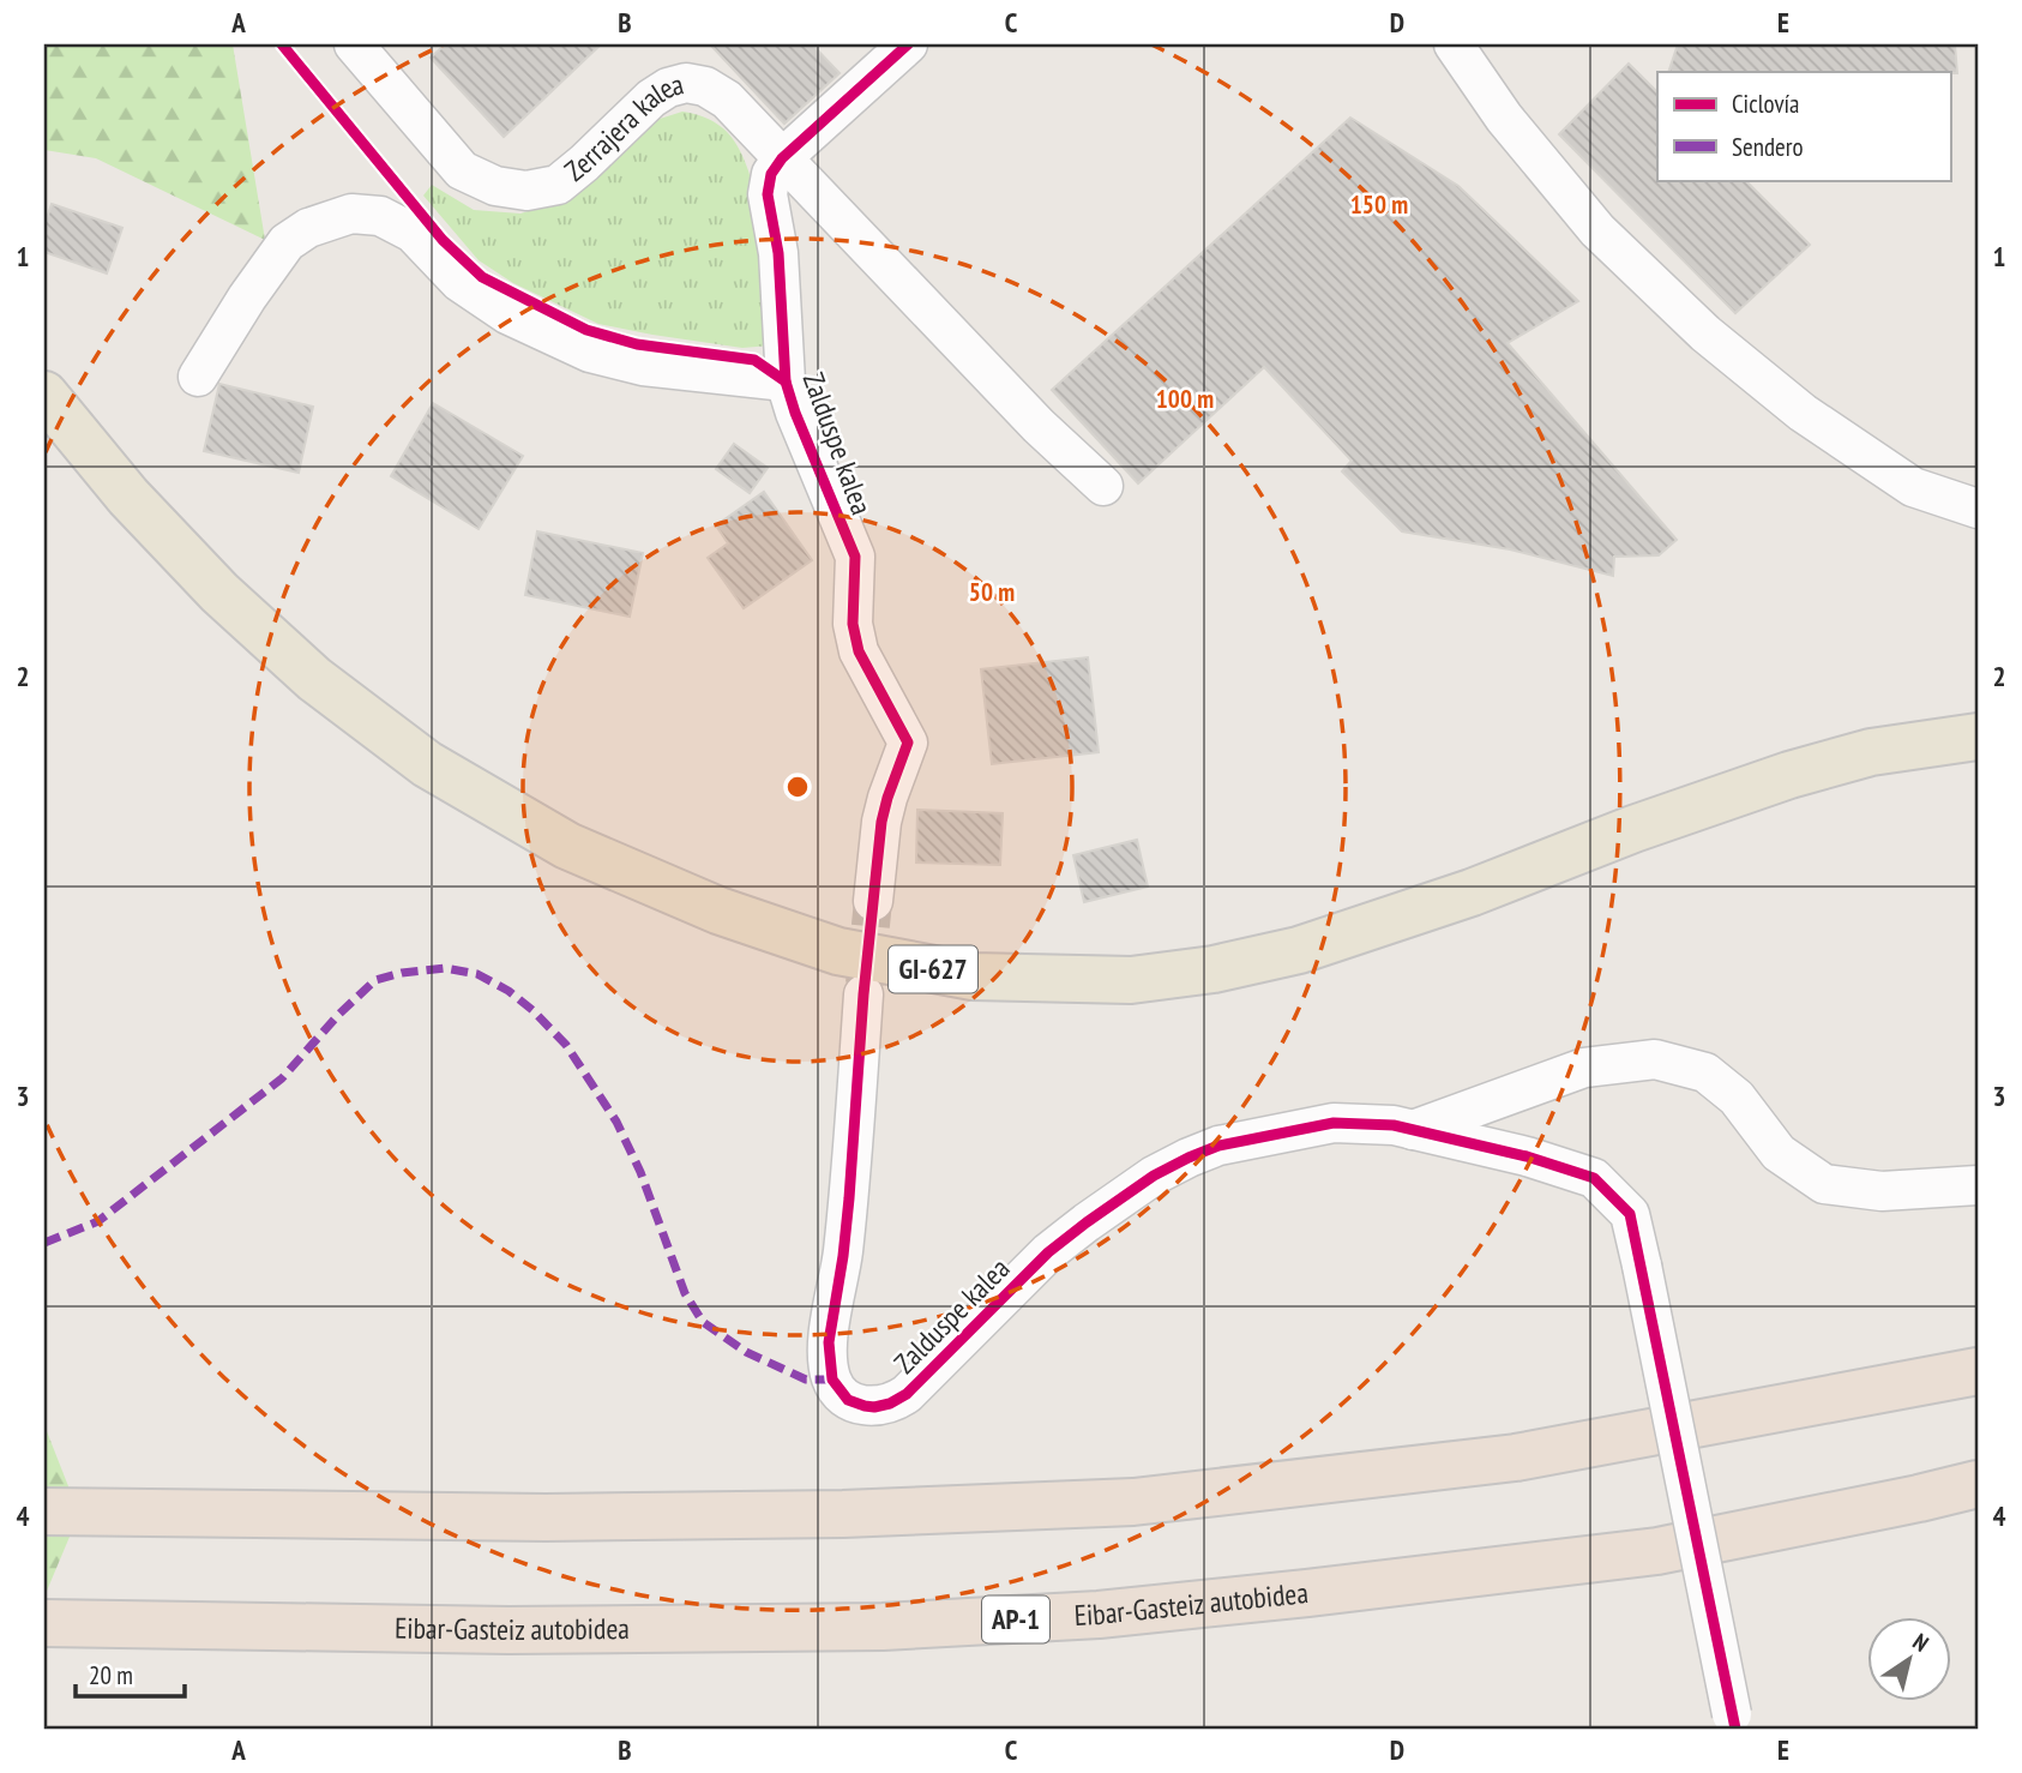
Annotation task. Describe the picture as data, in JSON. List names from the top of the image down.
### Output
{
  "streets": {
    "highway": ["Eibar-Gasteiz autobidea", "AP-1"],
    "main road": ["GI-627"],
    "street": ["Zerrajera kalea", "Zalduspe kalea"]
  },
  "crossings": [
    ["Zerrajera kalea", "Zalduspe kalea"]
  ],
  "legend": ["Ciclovía", "Sendero"],
  "scale_bar": "20 m",
  "north": "top right",
  "grid": {
    "columns": [
      "A",
      "B",
      "C",
      "D",
      "E"
    ],
    "rows": [
      "1",
      "2",
      "3",
      "4"
    ]
  },
  "rings": ["150 m", "100 m", "50 m"]
}
